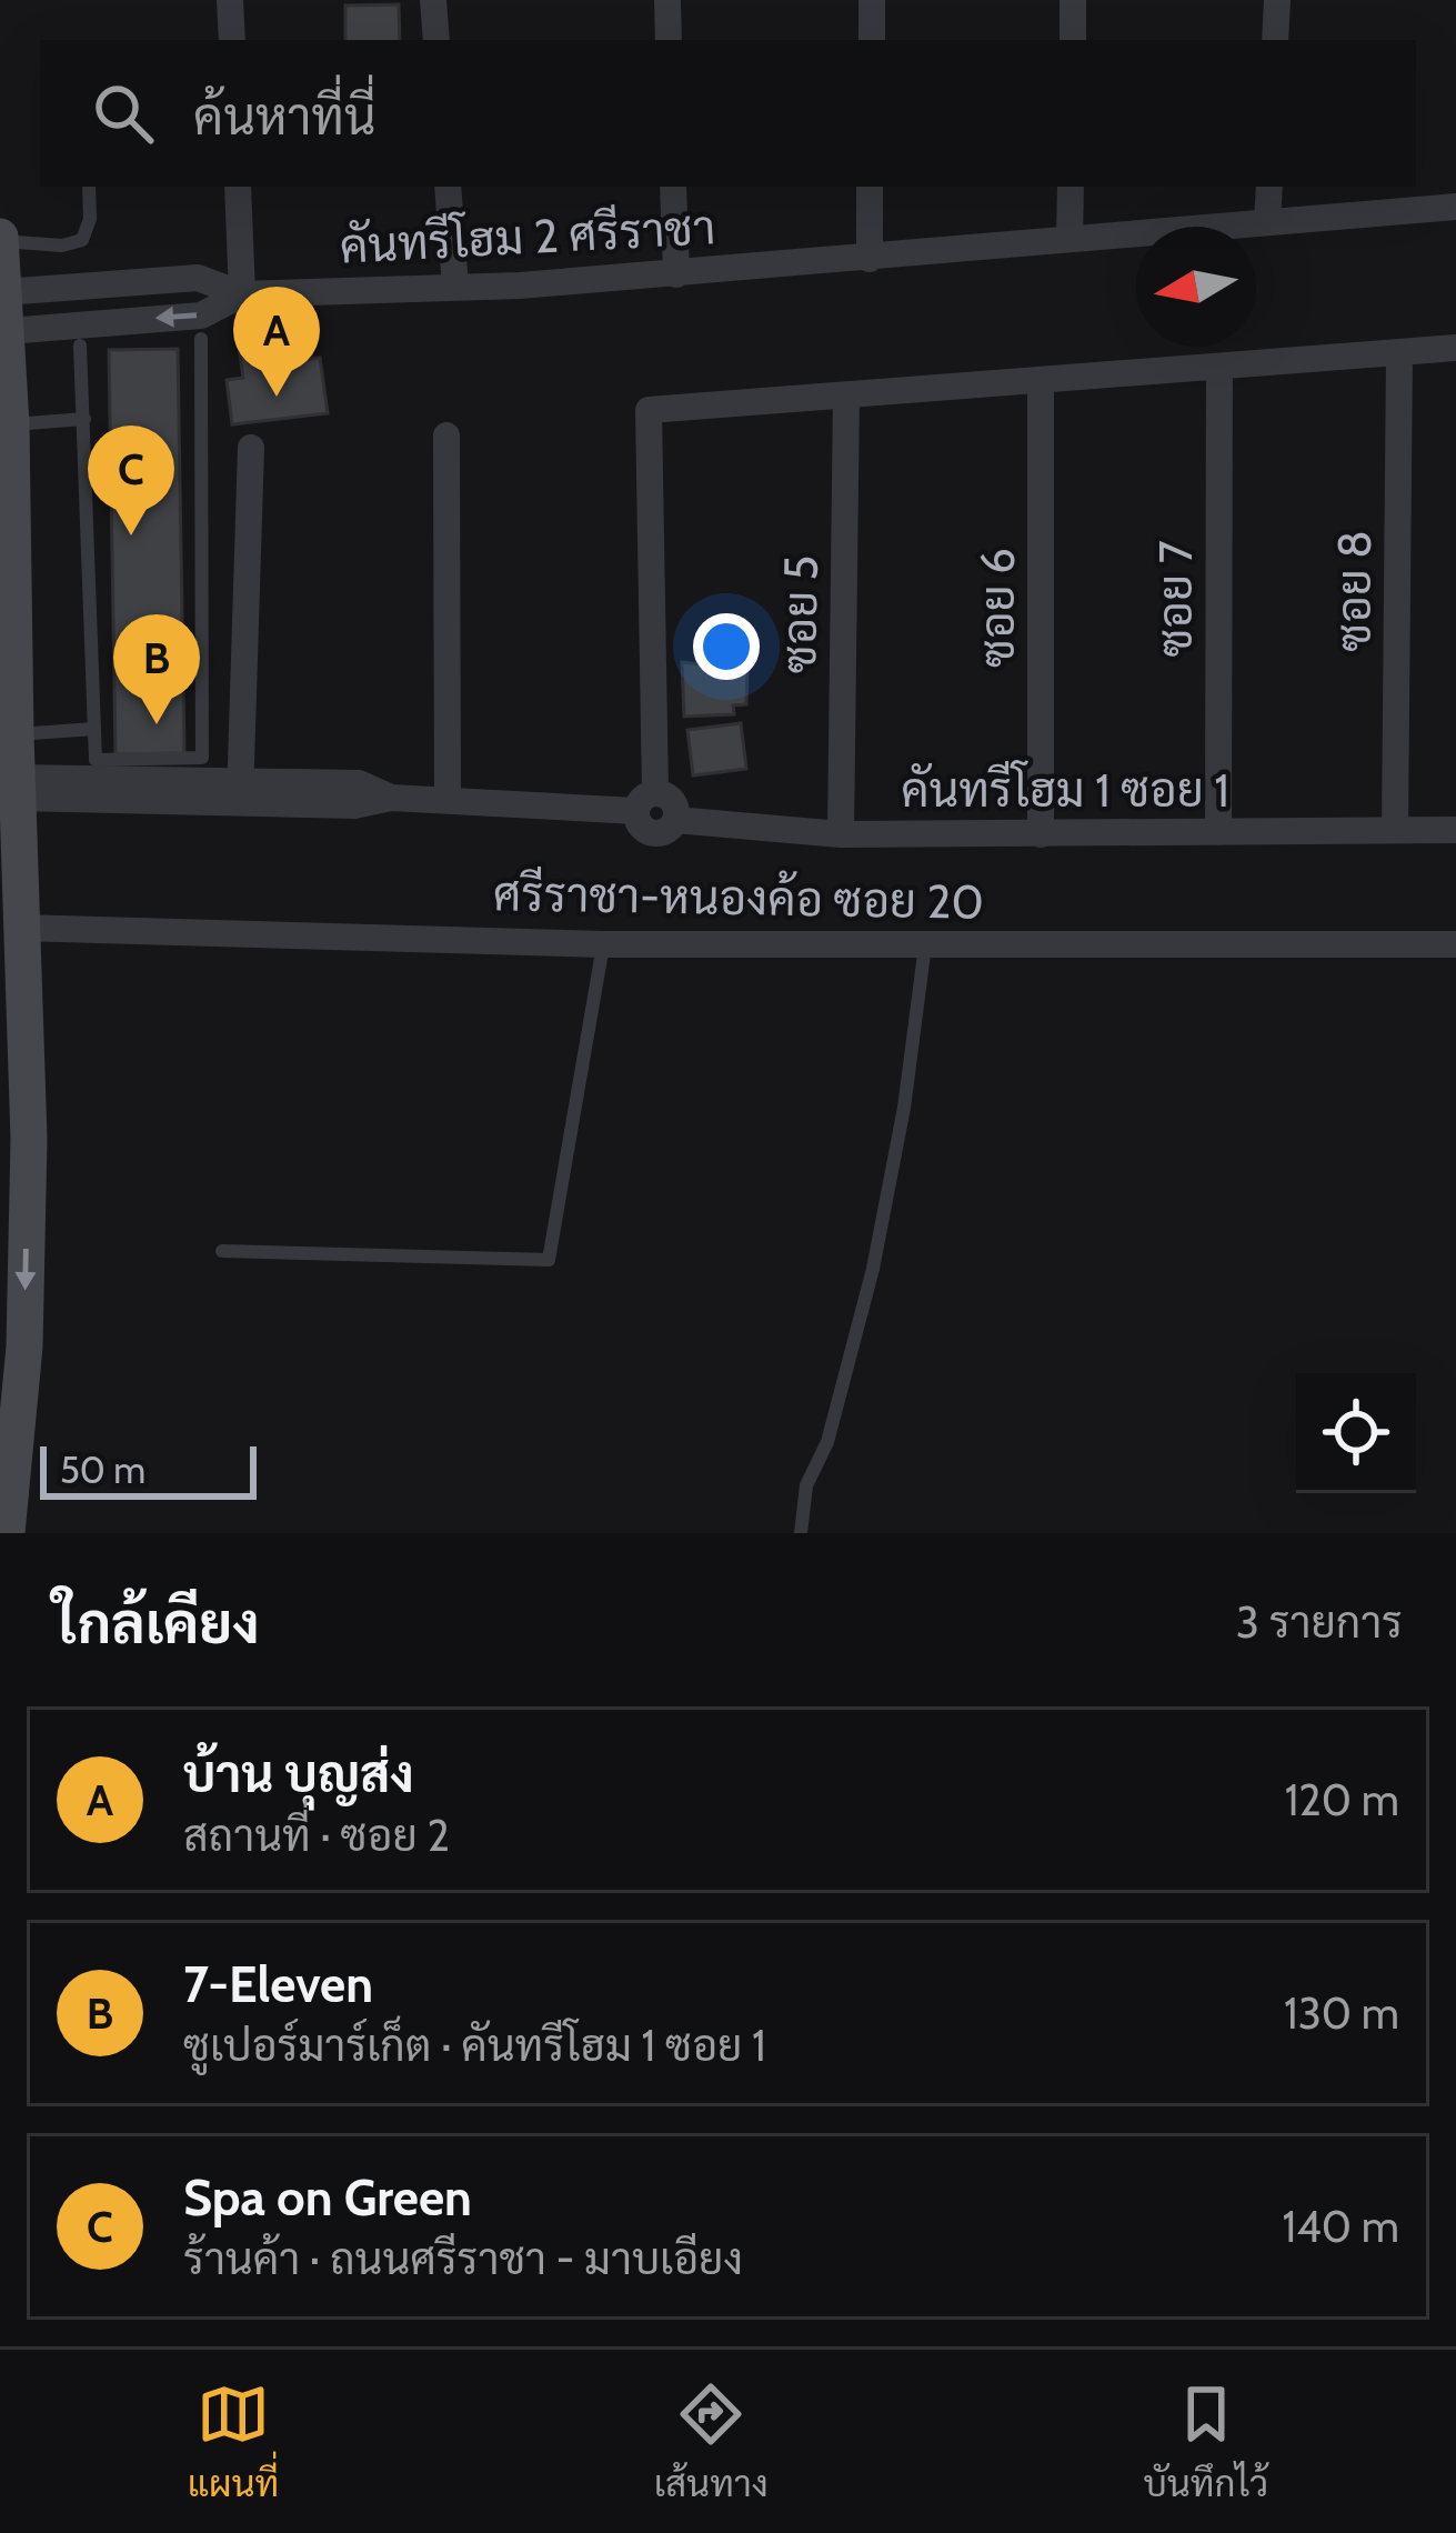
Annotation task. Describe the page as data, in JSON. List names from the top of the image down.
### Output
{
  "streets": {
    "street": [
      "คันทรีโฮม 2 ศรีราชา",
      "ซอย 8",
      "ซอย 7",
      "ซอย 6",
      "ซอย 5",
      "คันทรีโฮม 1 ซอย 1",
      "ศรีราชา-หนองค้อ ซอย 20"
    ]
  },
  "crossings": [
    ["ซอย 8", "คันทรีโฮม 1 ซอย 1"],
    ["ซอย 7", "คันทรีโฮม 1 ซอย 1"],
    ["ซอย 6", "คันทรีโฮม 1 ซอย 1"],
    ["ซอย 5", "คันทรีโฮม 1 ซอย 1"]
  ],
  "scale_bar": "50 m",
  "north": "left",
  "page": {
    "search": "ค้นหาที่นี่",
    "pins": ["A", "C", "B"],
    "scale": "50 m",
    "heading": ["ใกล้เคียง", "3 รายการ"],
    "list": [
      {
        "mark": "A",
        "name": "บ้าน บุญส่ง",
        "note": "สถานที่ · ซอย 2",
        "value": "120 m"
      },
      {
        "mark": "B",
        "name": "7-Eleven",
        "note": "ซูเปอร์มาร์เก็ต · คันทรีโฮม 1 ซอย 1",
        "value": "130 m"
      },
      {
        "mark": "C",
        "name": "Spa on Green",
        "note": "ร้านค้า · ถนนศรีราชา - มาบเอียง",
        "value": "140 m"
      }
    ],
    "nav": ["แผนที่", "เส้นทาง", "บันทึกไว้"]
  }
}
